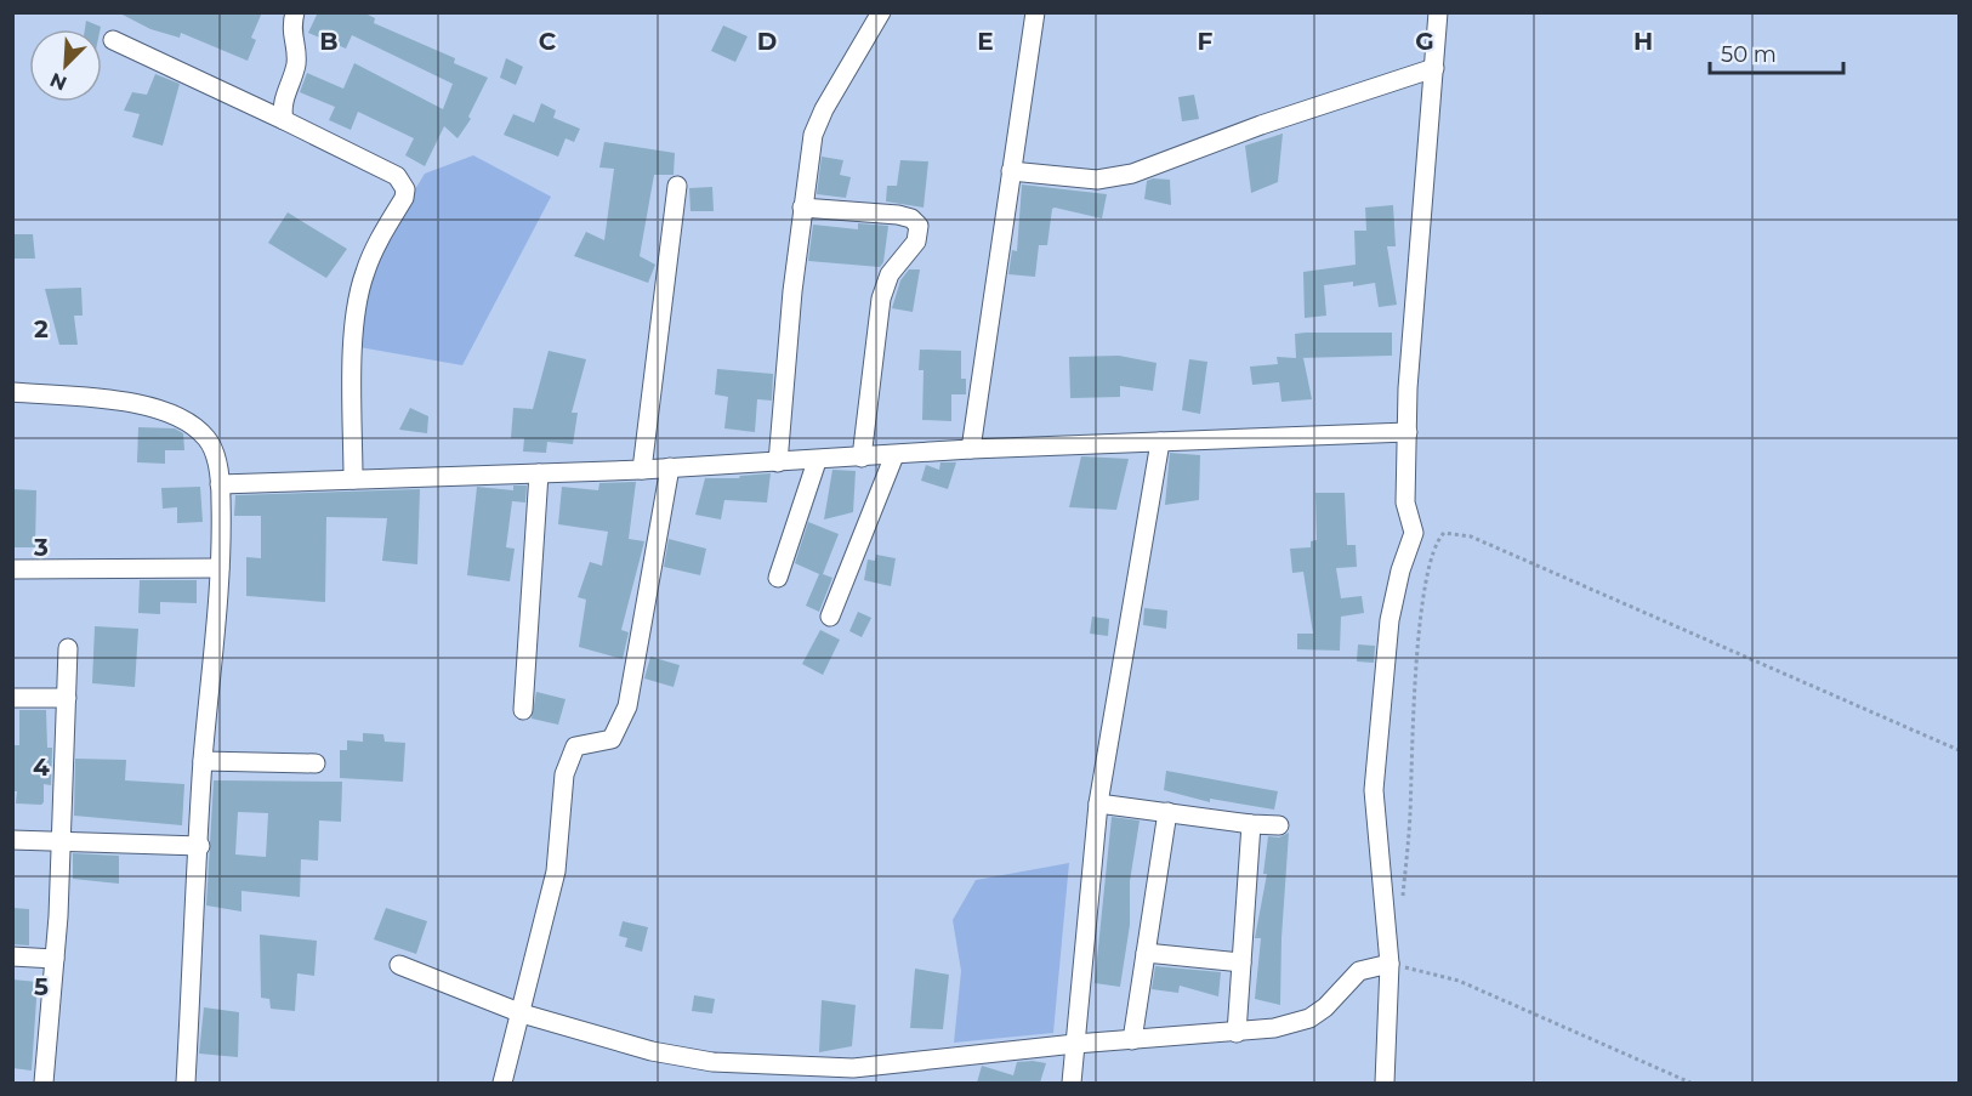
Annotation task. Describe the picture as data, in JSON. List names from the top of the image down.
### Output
{
  "scale_bar": "50 m",
  "north": "bottom left",
  "grid": {
    "columns": [
      "B",
      "C",
      "D",
      "E",
      "F",
      "G",
      "H"
    ],
    "rows": [
      "2",
      "3",
      "4",
      "5"
    ]
  }
}
